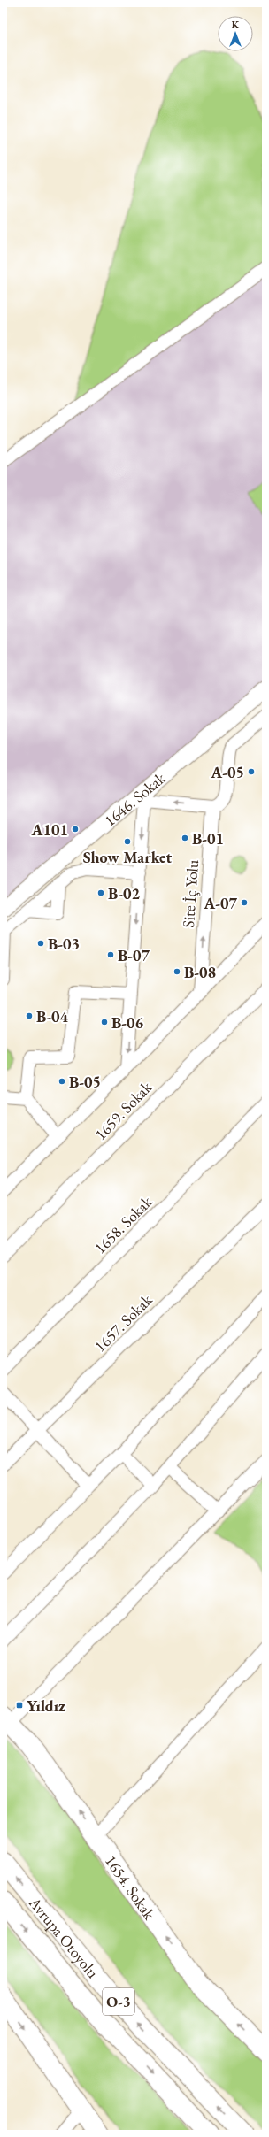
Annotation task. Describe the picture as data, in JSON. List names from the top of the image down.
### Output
{
  "streets": {
    "main road": ["1654. Sokak", "Avrupa Otoyolu", "O-3"],
    "street": [
      "1646. Sokak",
      "Site İç Yolu",
      "1659. Sokak",
      "1658. Sokak",
      "1657. Sokak"
    ]
  },
  "places": {
    "other": [
      "A-05",
      "A101",
      "B-01",
      "Show Market",
      "B-02",
      "A-07",
      "B-03",
      "B-07",
      "B-08",
      "B-04",
      "B-06",
      "B-05"
    ],
    "transit": ["Yıldız"]
  },
  "north": "top"
}
